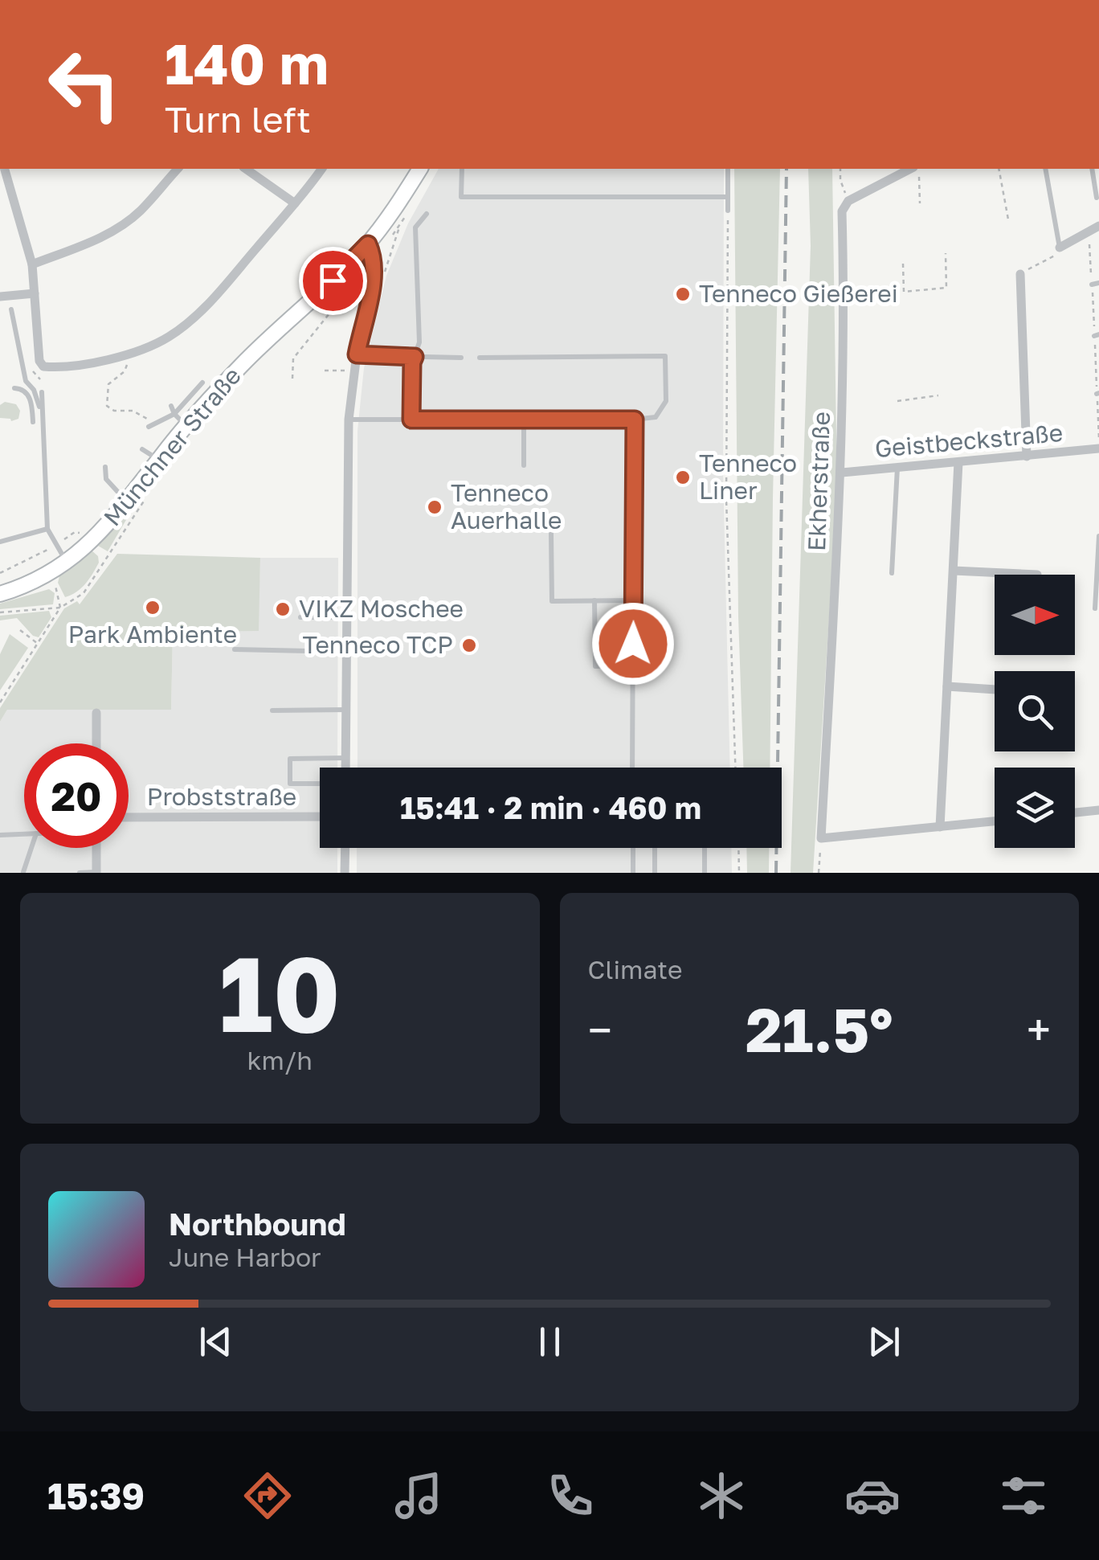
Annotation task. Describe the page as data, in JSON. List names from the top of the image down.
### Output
{
  "streets": {
    "main road": ["Münchner Straße"],
    "street": ["Geistbeckstraße", "Ekherstraße", "Probststraße"]
  },
  "crossings": [
    ["Geistbeckstraße", "Ekherstraße"]
  ],
  "places": [
    "Tenneco Gießerei",
    "Tenneco Liner",
    "Tenneco Auerhalle",
    "Park Ambiente",
    "VIKZ Moschee",
    "Tenneco TCP"
  ],
  "north": "right",
  "page": {
    "turn": ["140 m", "Turn left"],
    "limit": "20",
    "trip": "15:41 · 2 min · 460 m",
    "tile": [
      ["10", "km/h"],
      "Climate"
    ],
    "heat": ["−", "21.5°", "+"],
    "song": ["Northbound", "June Harbor"],
    "tabs": "15:39"
  }
}
